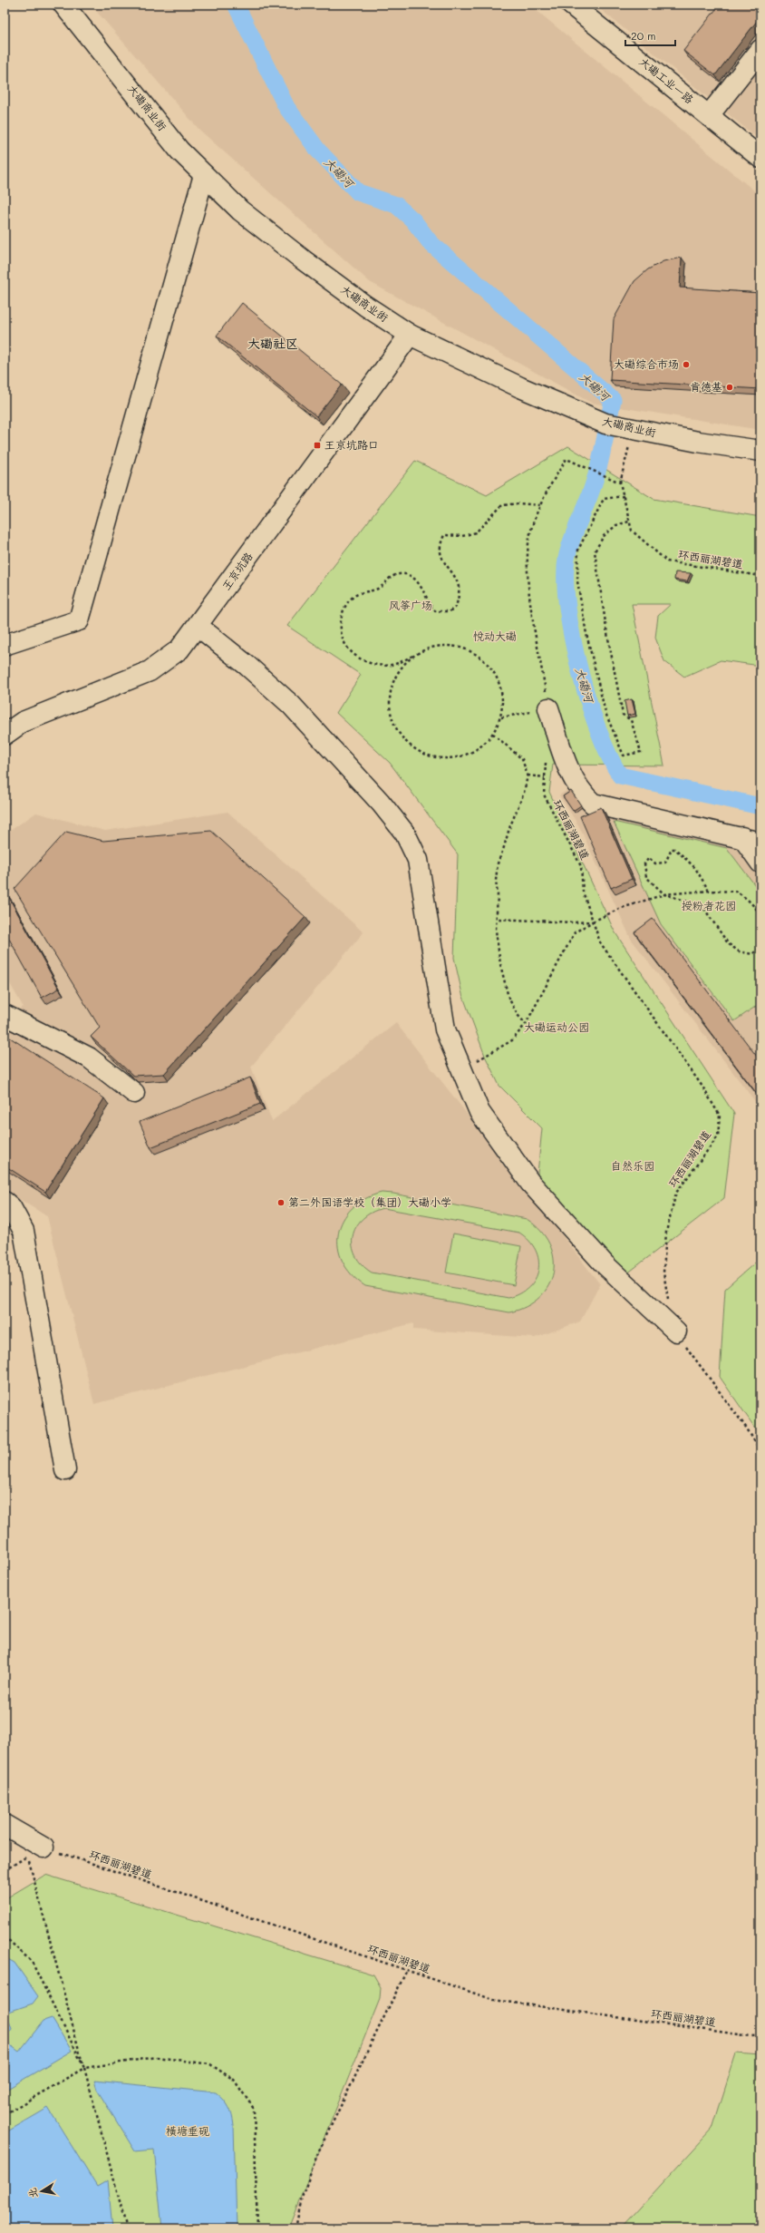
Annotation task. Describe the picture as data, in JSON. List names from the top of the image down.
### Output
{
  "streets": {
    "street": ["大磡工业一路", "大磡商业街", "王京坑路"],
    "path": ["环西丽湖碧道"]
  },
  "crossings": [
    ["大磡商业街", "王京坑路"]
  ],
  "districts": ["大磡社区"],
  "water": ["大磡河"],
  "parks": [
    "风筝广场",
    "悦动大磡",
    "授粉者花园",
    "大磡运动公园",
    "自然乐园",
    "横塘垂砚"
  ],
  "places": {
    "other": ["大磡综合市场", "肯德基", "第二外国语学校（集团）大磡小学"],
    "transit": ["王京坑路口"]
  },
  "scale_bar": "20 m",
  "north": "left"
}
